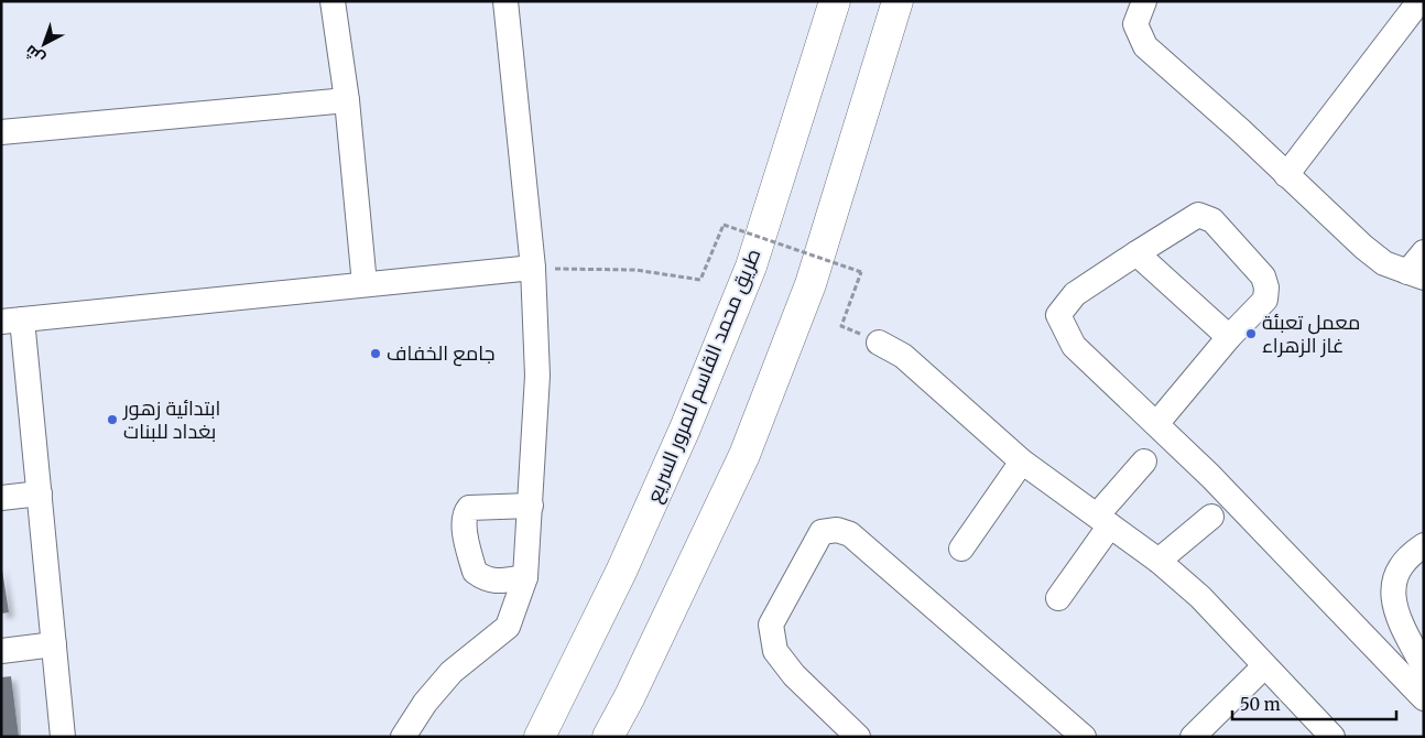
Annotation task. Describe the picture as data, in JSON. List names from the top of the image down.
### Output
{
  "streets": {
    "highway": ["طريق محمد القاسم للمرور السريع"]
  },
  "places": ["معمل تعبئة غاز الزهراء", "جامع الخفاف", "ابتدائية زهور بغداد للبنات"],
  "scale_bar": "50 m",
  "north": "bottom left"
}
